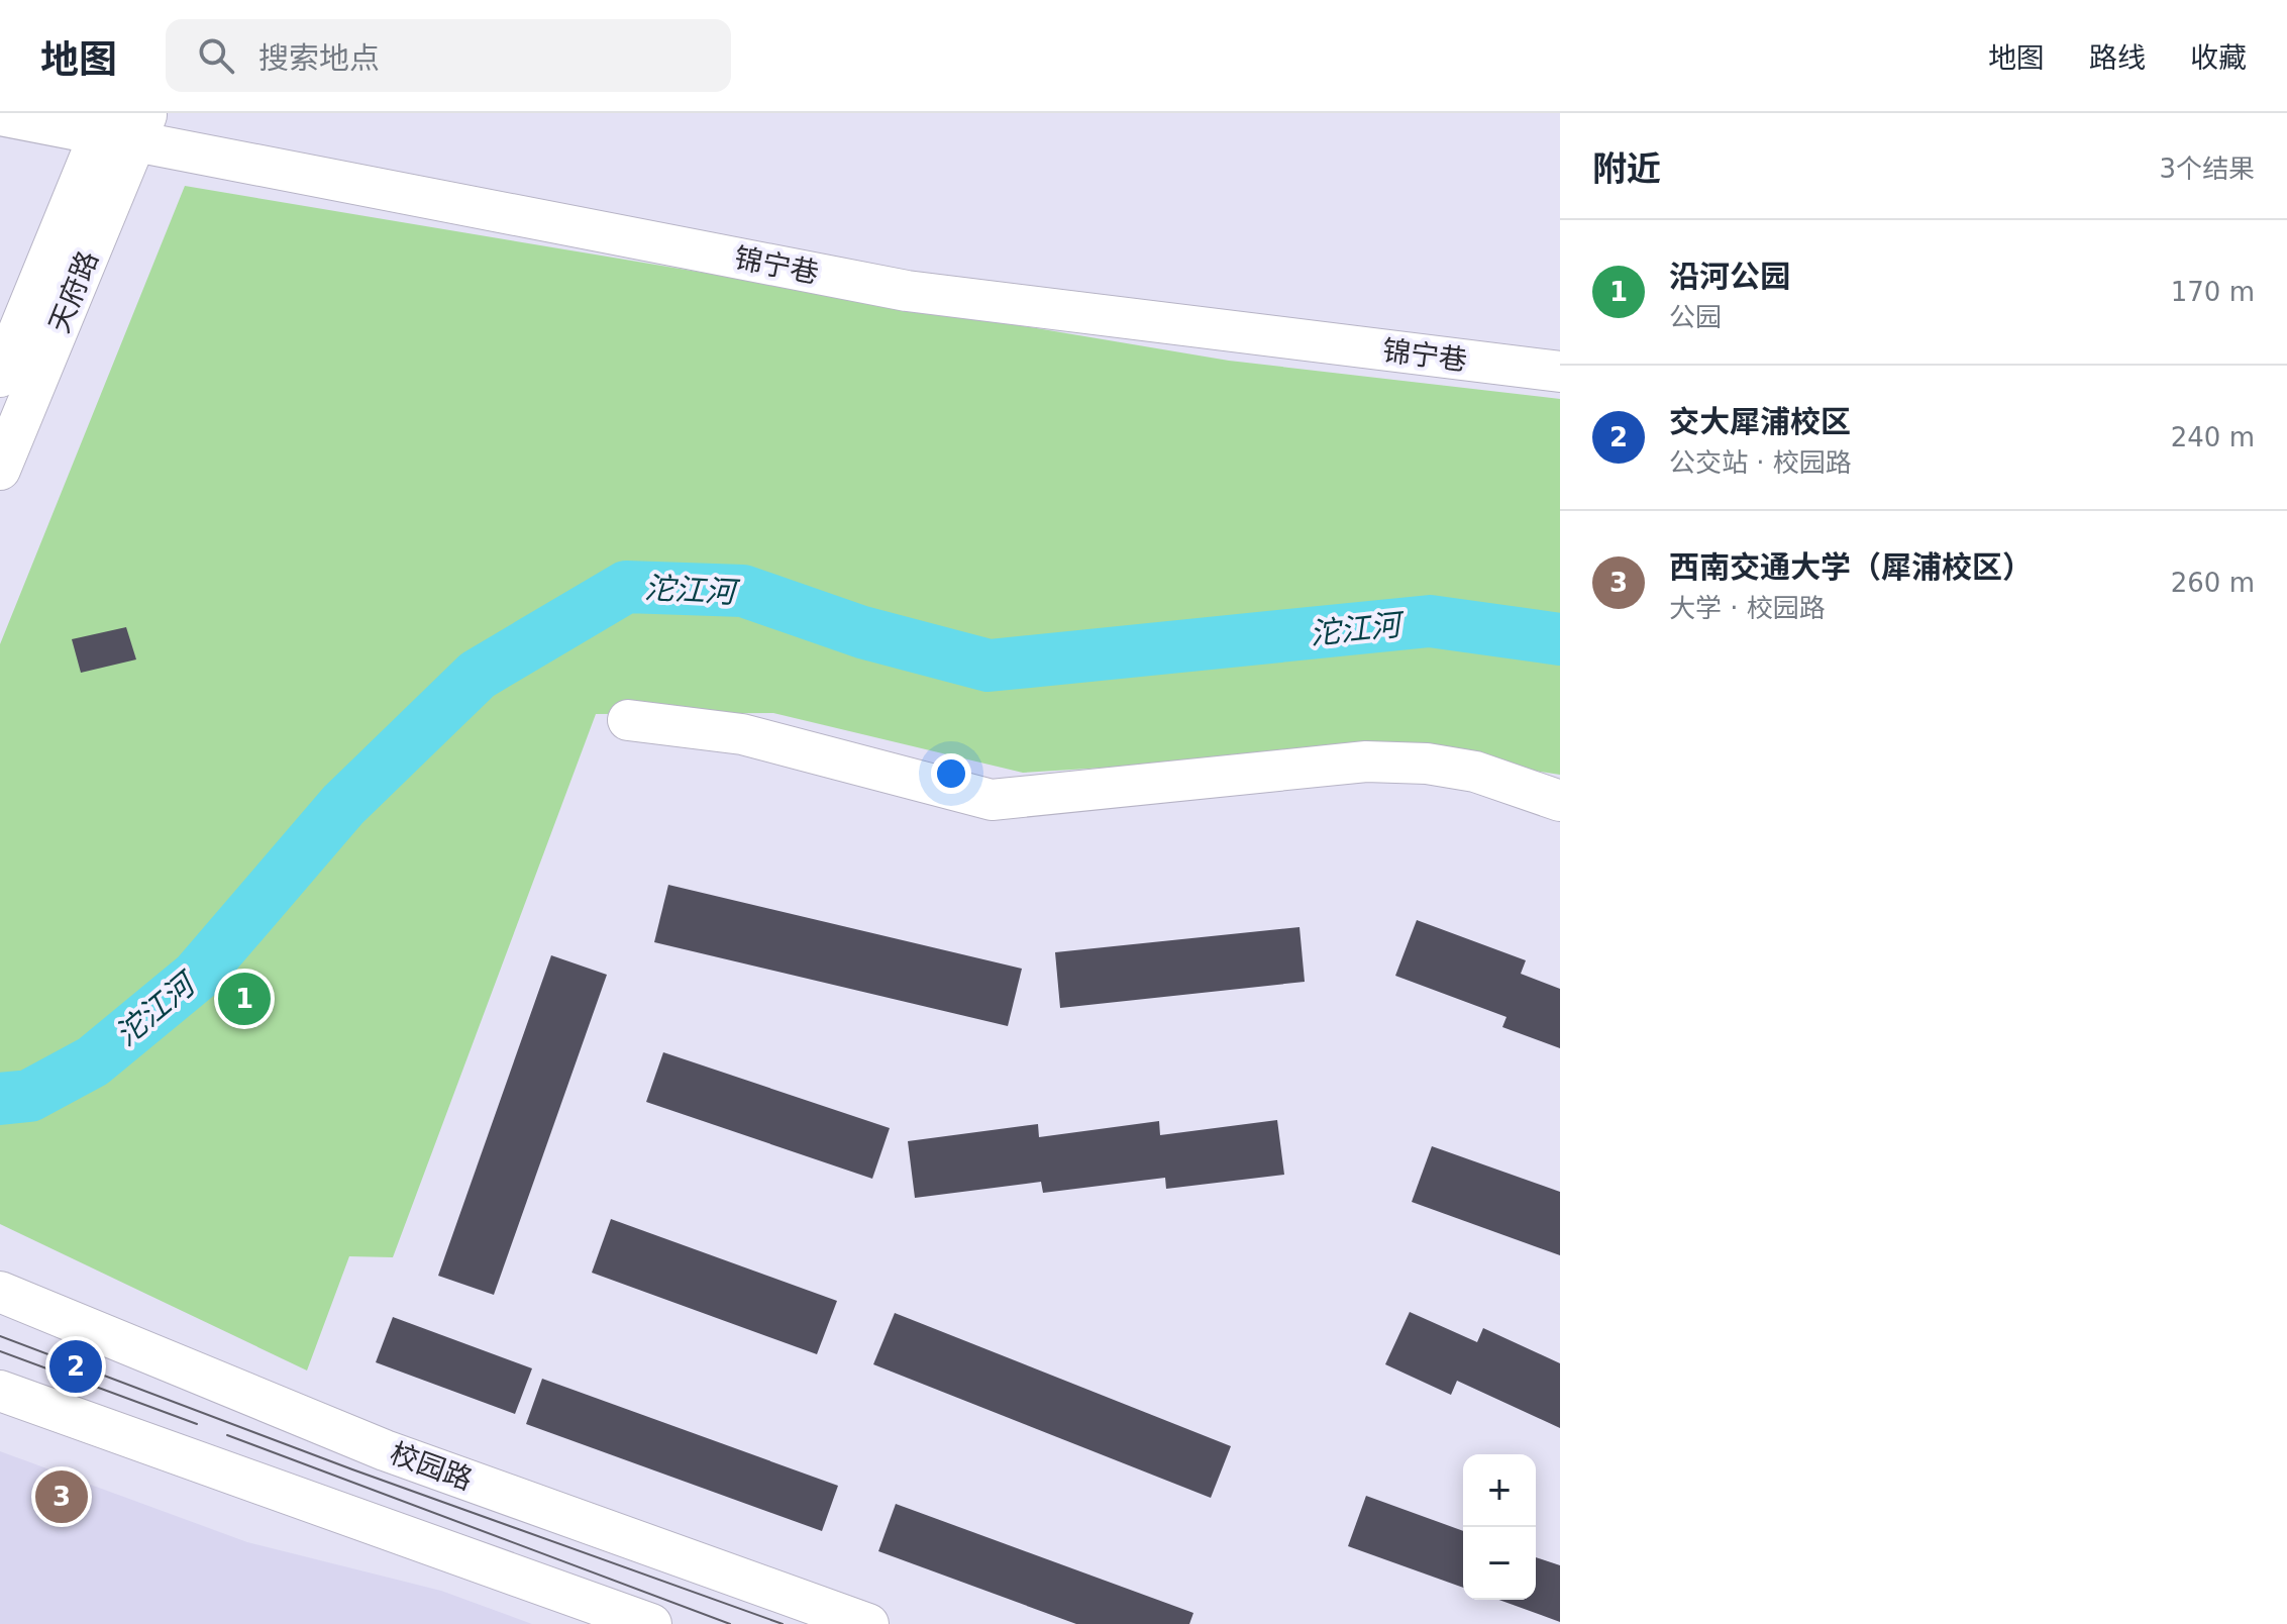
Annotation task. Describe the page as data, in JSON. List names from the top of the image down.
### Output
{
  "streets": {
    "street": ["锦宁巷", "天府路", "校园路"]
  },
  "crossings": [
    ["锦宁巷", "天府路"]
  ],
  "water": ["沱江河"],
  "page": {
    "header": "地图",
    "search": "搜索地点",
    "nav": ["地图", "路线", "收藏"],
    "heading": ["附近", "3个结果"],
    "list": [
      {
        "mark": "1",
        "name": "沿河公园",
        "note": "公园",
        "value": "170 m"
      },
      {
        "mark": "2",
        "name": "交大犀浦校区",
        "note": "公交站 · 校园路",
        "value": "240 m"
      },
      {
        "mark": "3",
        "name": "西南交通大学（犀浦校区）",
        "note": "大学 · 校园路",
        "value": "260 m"
      }
    ],
    "pins": ["1", "2", "3"],
    "map_buttons": ["+", "−"]
  }
}
